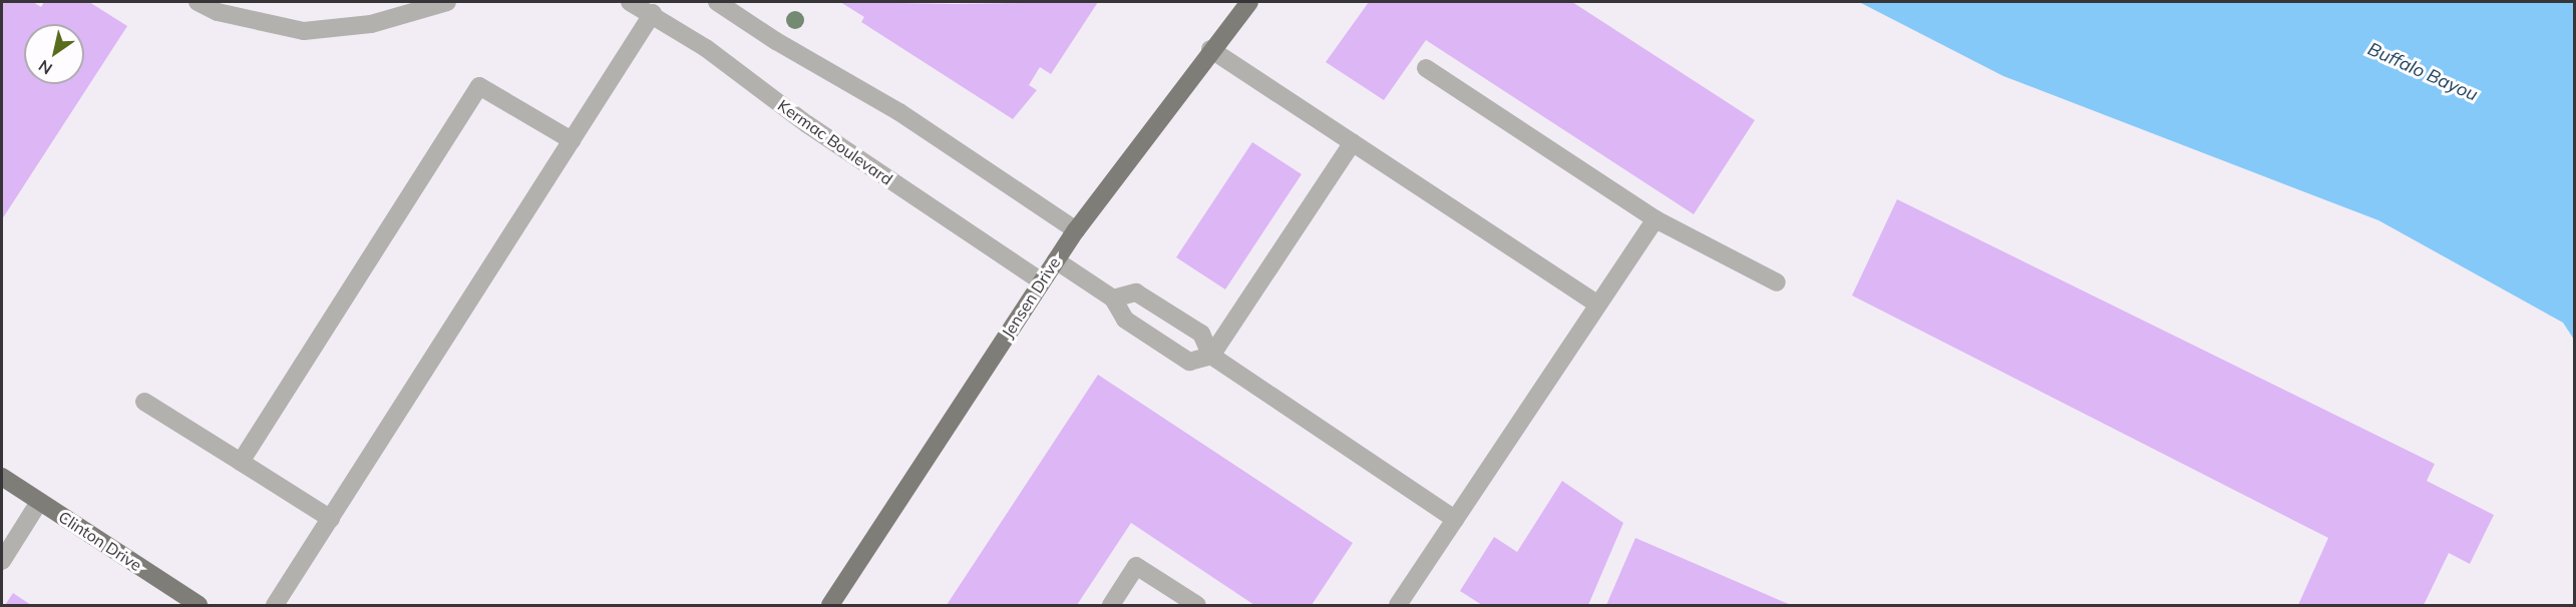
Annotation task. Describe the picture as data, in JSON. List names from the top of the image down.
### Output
{
  "streets": {
    "main road": ["Jensen Drive", "Clinton Drive"],
    "street": ["Kermac Boulevard"]
  },
  "crossings": [
    ["Kermac Boulevard", "Jensen Drive"]
  ],
  "water": ["Buffalo Bayou"],
  "north": "bottom left"
}
